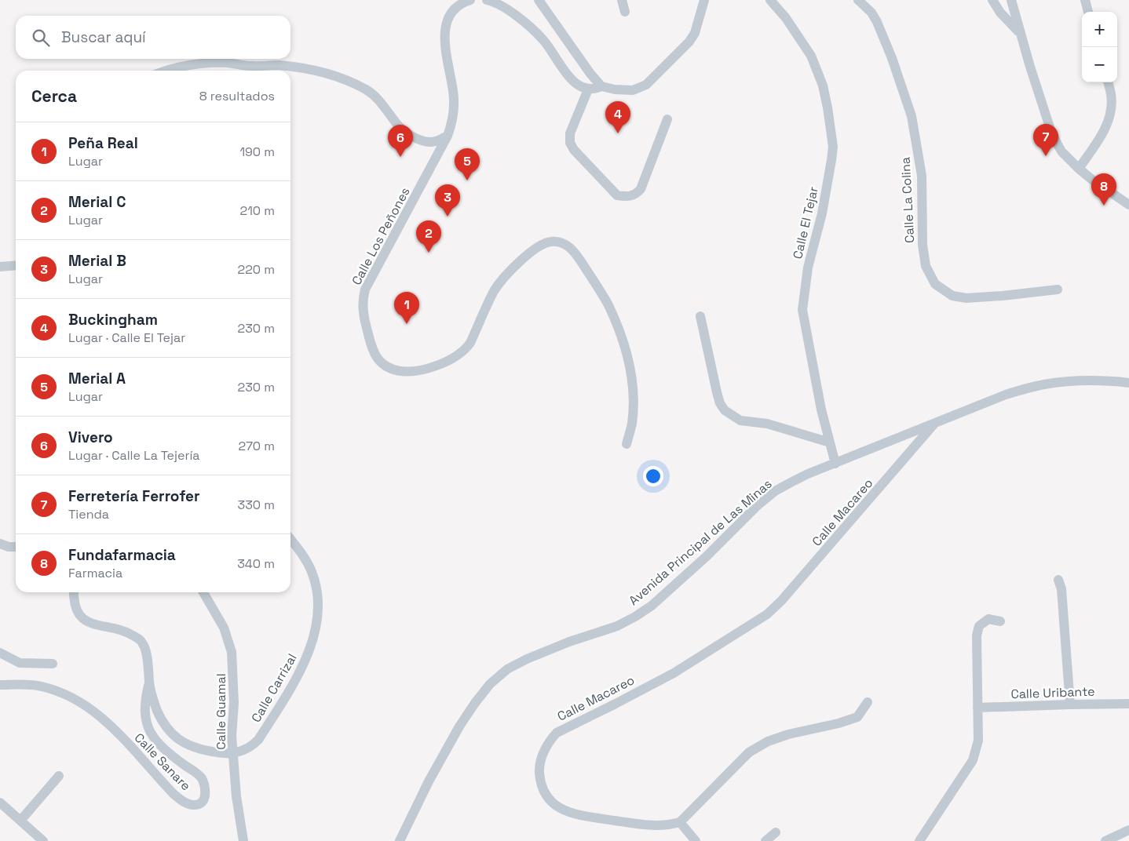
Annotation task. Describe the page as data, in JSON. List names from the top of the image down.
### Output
{
  "streets": {
    "street": [
      "Calle La Colina",
      "Calle El Tejar",
      "Calle Los Peñones",
      "Calle Macareo",
      "Avenida Principal de Las Minas",
      "Calle Carrizal",
      "Calle Uribante",
      "Calle Guamal",
      "Calle Sanare"
    ]
  },
  "crossings": [
    ["Calle El Tejar", "Avenida Principal de Las Minas"],
    ["Calle Macareo", "Avenida Principal de Las Minas"],
    ["Calle Carrizal", "Calle Guamal"],
    ["Calle Carrizal", "Calle Sanare"]
  ],
  "page": {
    "map_buttons": ["+", "−"],
    "search": "Buscar aquí",
    "heading": ["Cerca", "8 resultados"],
    "pins": [
      "4",
      "7",
      "6",
      "5",
      "8",
      "3",
      "2",
      "1"
    ],
    "list": [
      {
        "mark": "1",
        "name": "Peña Real",
        "note": "Lugar",
        "value": "190 m"
      },
      {
        "mark": "2",
        "name": "Merial C",
        "note": "Lugar",
        "value": "210 m"
      },
      {
        "mark": "3",
        "name": "Merial B",
        "note": "Lugar",
        "value": "220 m"
      },
      {
        "mark": "4",
        "name": "Buckingham",
        "note": "Lugar · Calle El Tejar",
        "value": "230 m"
      },
      {
        "mark": "5",
        "name": "Merial A",
        "note": "Lugar",
        "value": "230 m"
      },
      {
        "mark": "6",
        "name": "Vivero",
        "note": "Lugar · Calle La Tejería",
        "value": "270 m"
      },
      {
        "mark": "7",
        "name": "Ferretería Ferrofer",
        "note": "Tienda",
        "value": "330 m"
      },
      {
        "mark": "8",
        "name": "Fundafarmacia",
        "note": "Farmacia",
        "value": "340 m"
      }
    ]
  }
}
